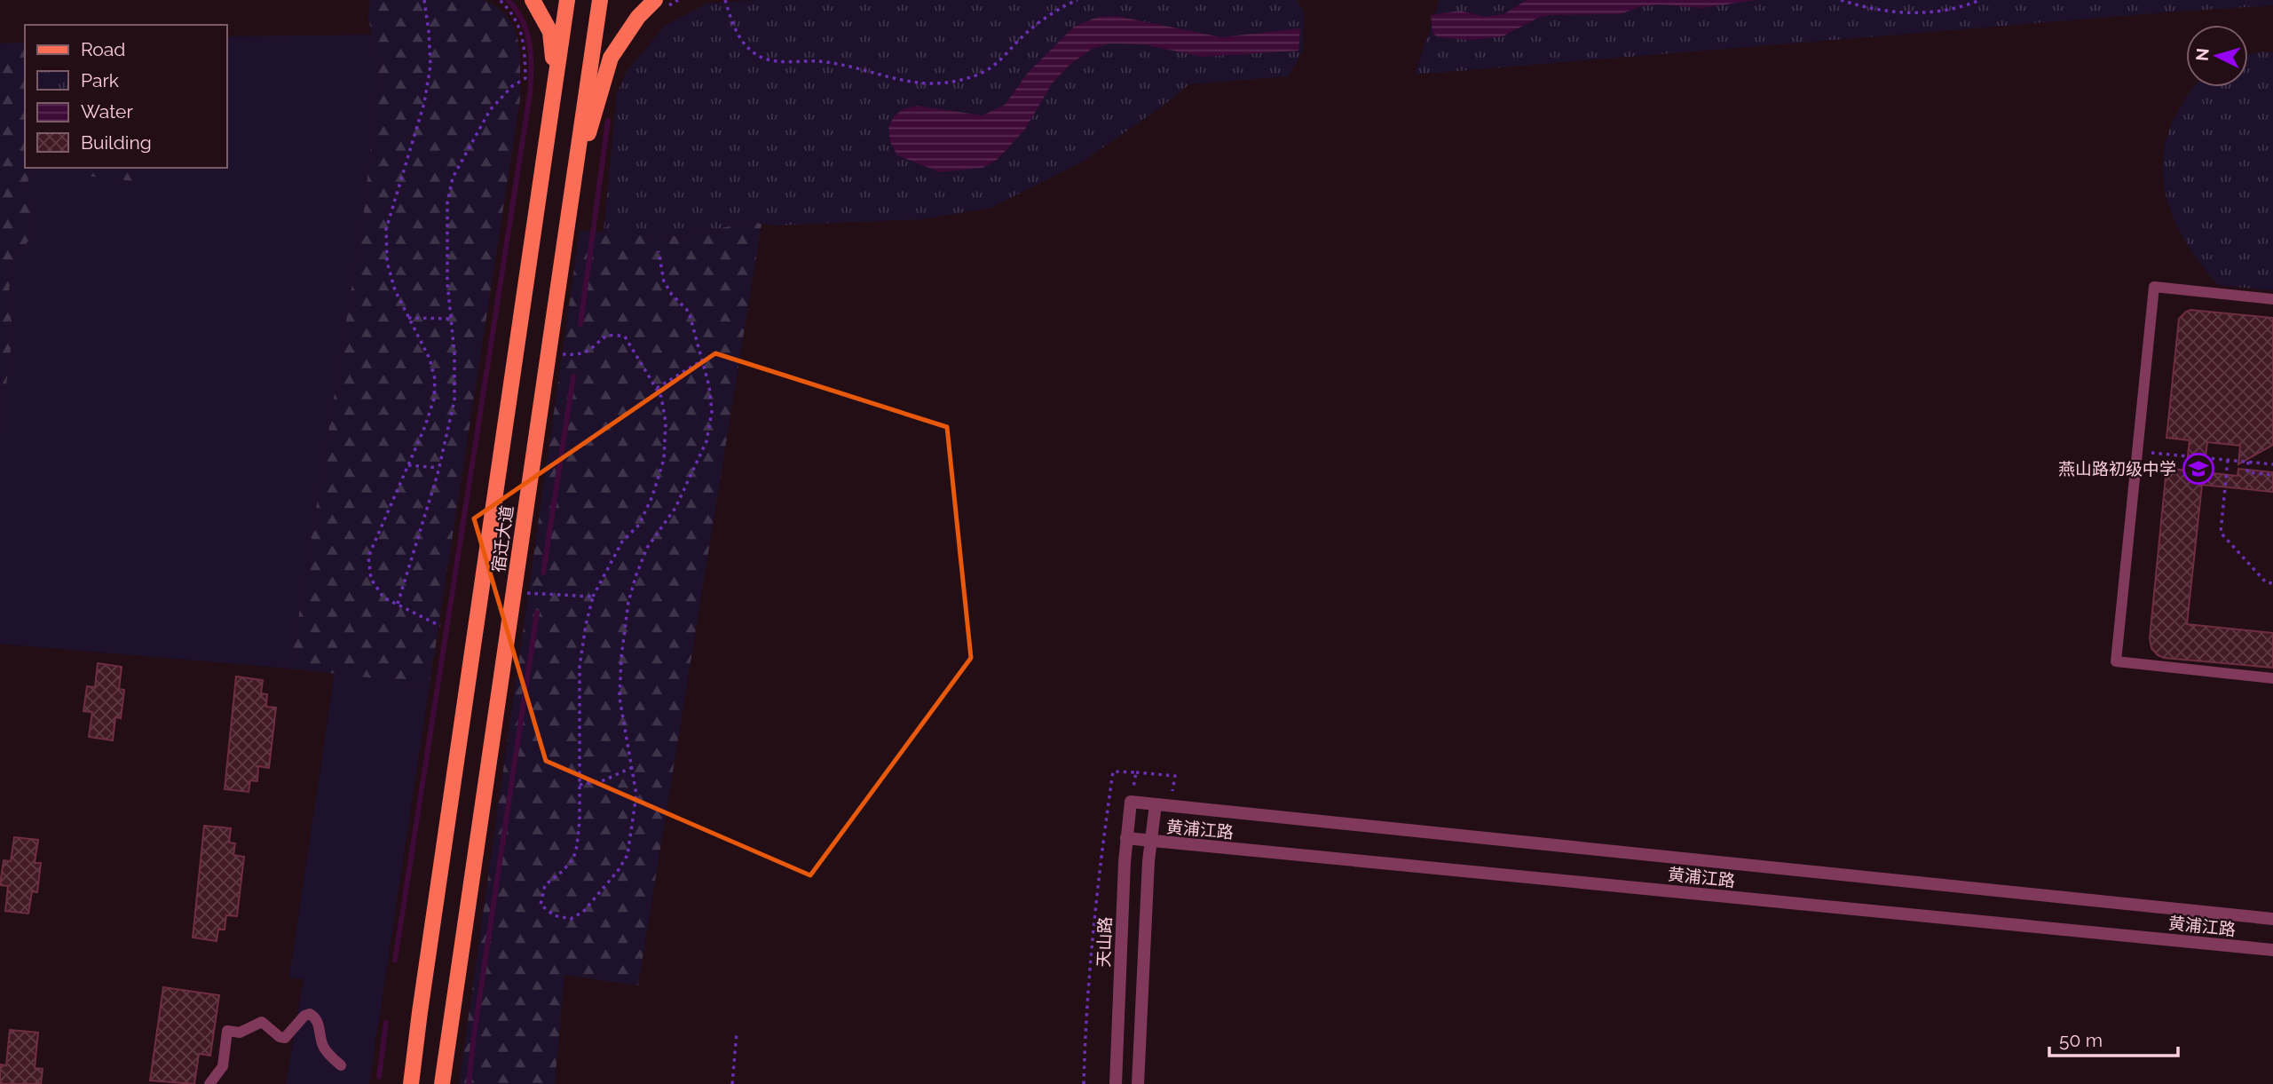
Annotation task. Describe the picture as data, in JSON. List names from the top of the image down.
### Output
{
  "streets": {
    "main road": ["宿迁大道"],
    "street": ["黄浦江路", "天山路"]
  },
  "crossings": [
    ["黄浦江路", "天山路"]
  ],
  "places": {
    "school or university": ["燕山路初级中学"]
  },
  "legend": [
    "Road",
    "Park",
    "Water",
    "Building"
  ],
  "scale_bar": "50 m",
  "north": "left"
}
